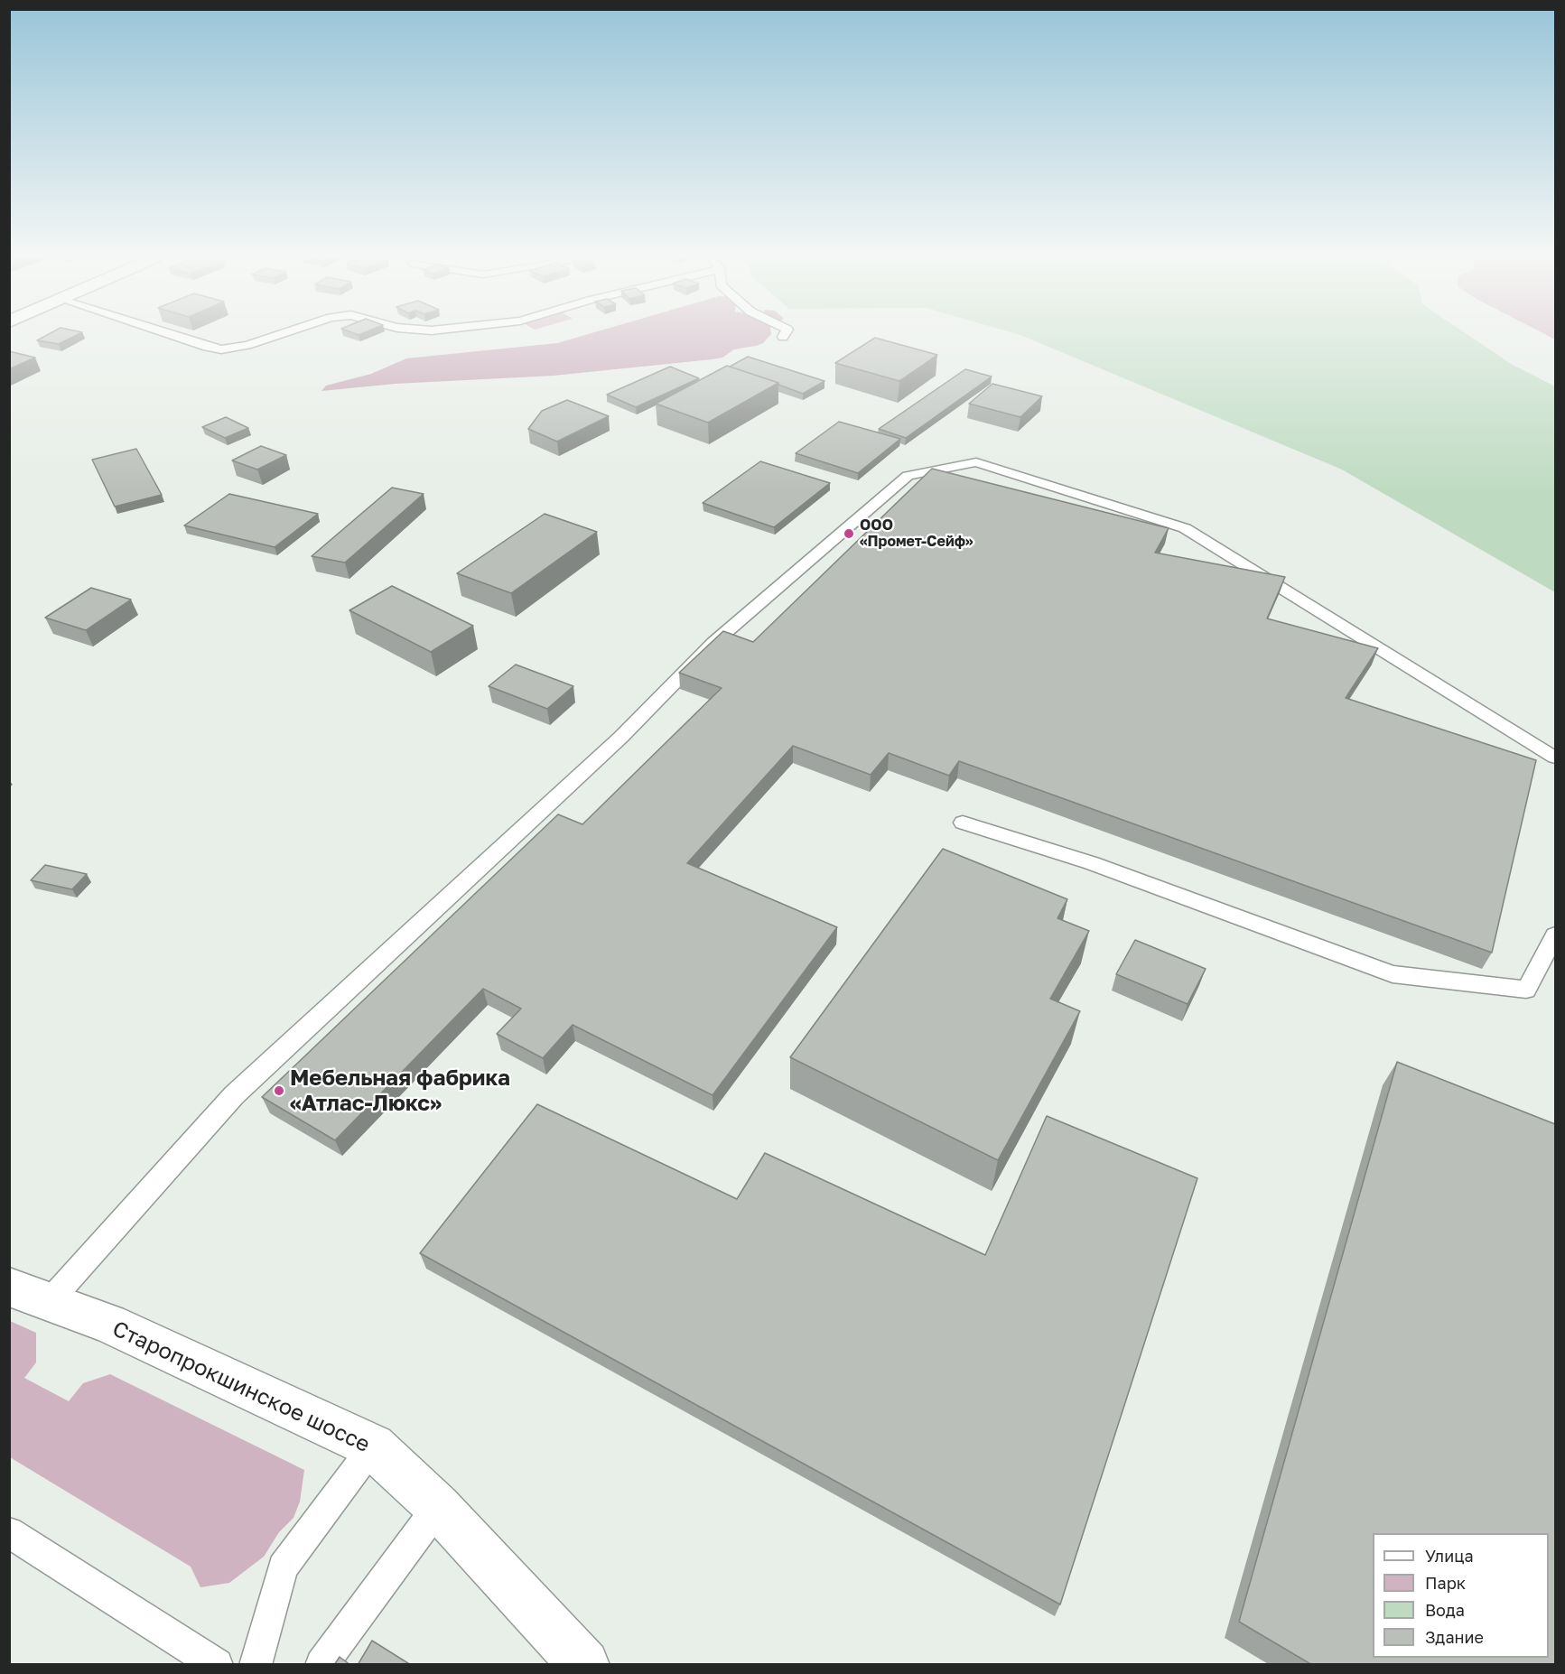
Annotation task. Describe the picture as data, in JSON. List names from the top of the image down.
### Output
{
  "streets": {
    "main road": ["Старопрокшинское шоссе"]
  },
  "places": ["ООО «Промет-Сейф»", "Мебельная фабрика «Атлас-Люкс»"],
  "legend": [
    "Улица",
    "Парк",
    "Вода",
    "Здание"
  ]
}
